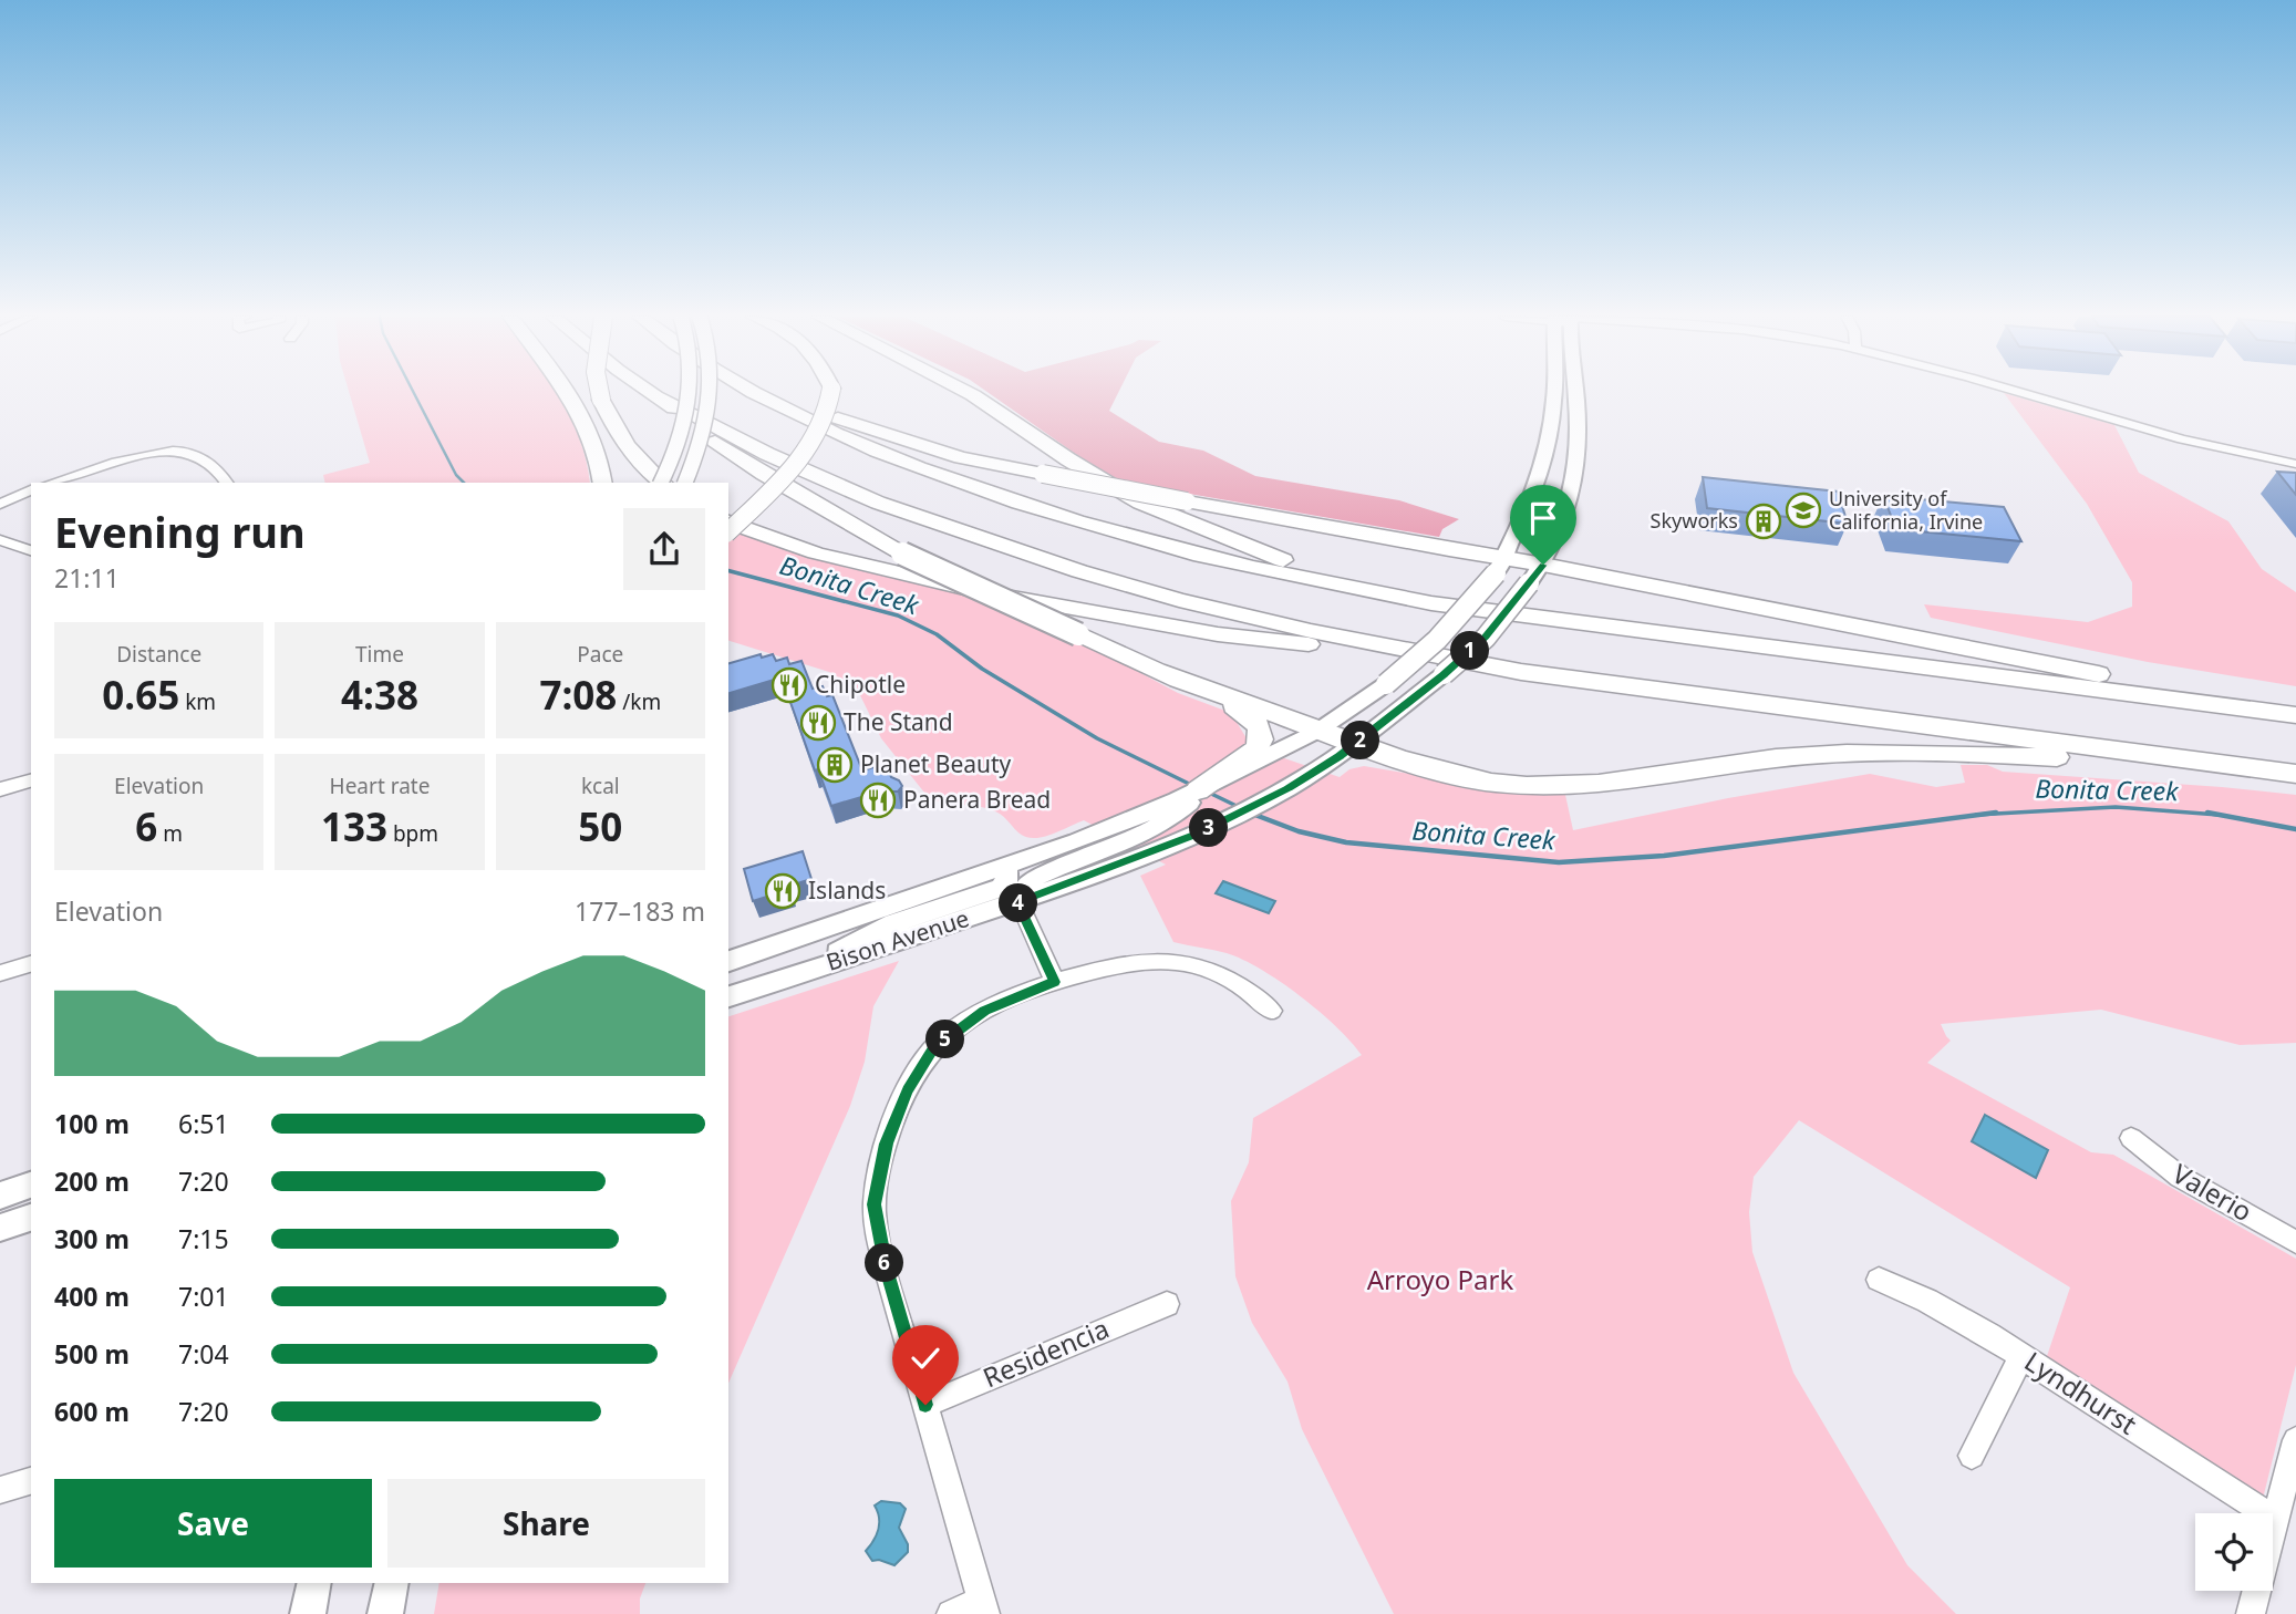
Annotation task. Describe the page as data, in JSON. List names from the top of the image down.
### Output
{
  "streets": {
    "main road": ["Bison Avenue"],
    "street": ["Valerio", "Residencia", "Lyndhurst"]
  },
  "water": ["Bonita Creek"],
  "parks": ["Arroyo Park"],
  "places": {
    "school or university": ["University of California, Irvine"],
    "building": ["Skyworks", "Planet Beauty"],
    "restaurant": [
      "Chipotle",
      "The Stand",
      "Panera Bread",
      "Islands"
    ]
  },
  "page": {
    "heading": ["Evening run", "21:11"],
    "stats": [
      ["Distance", "0.65 km"],
      ["Time", "4:38"],
      ["Pace", "7:08 /km"],
      ["Elevation", "6 m"],
      ["Heart rate", "133 bpm"],
      ["kcal", "50"]
    ],
    "pins": [
      "1",
      "2",
      "3",
      "4",
      "5",
      "6"
    ],
    "chart": ["Elevation", "177–183 m"],
    "list": [
      {
        "name": "100 m",
        "note": "6:51"
      },
      {
        "name": "200 m",
        "note": "7:20"
      },
      {
        "name": "300 m",
        "note": "7:15"
      },
      {
        "name": "400 m",
        "note": "7:01"
      },
      {
        "name": "500 m",
        "note": "7:04"
      },
      {
        "name": "600 m",
        "note": "7:20"
      }
    ],
    "buttons": ["Save", "Share"]
  }
}
